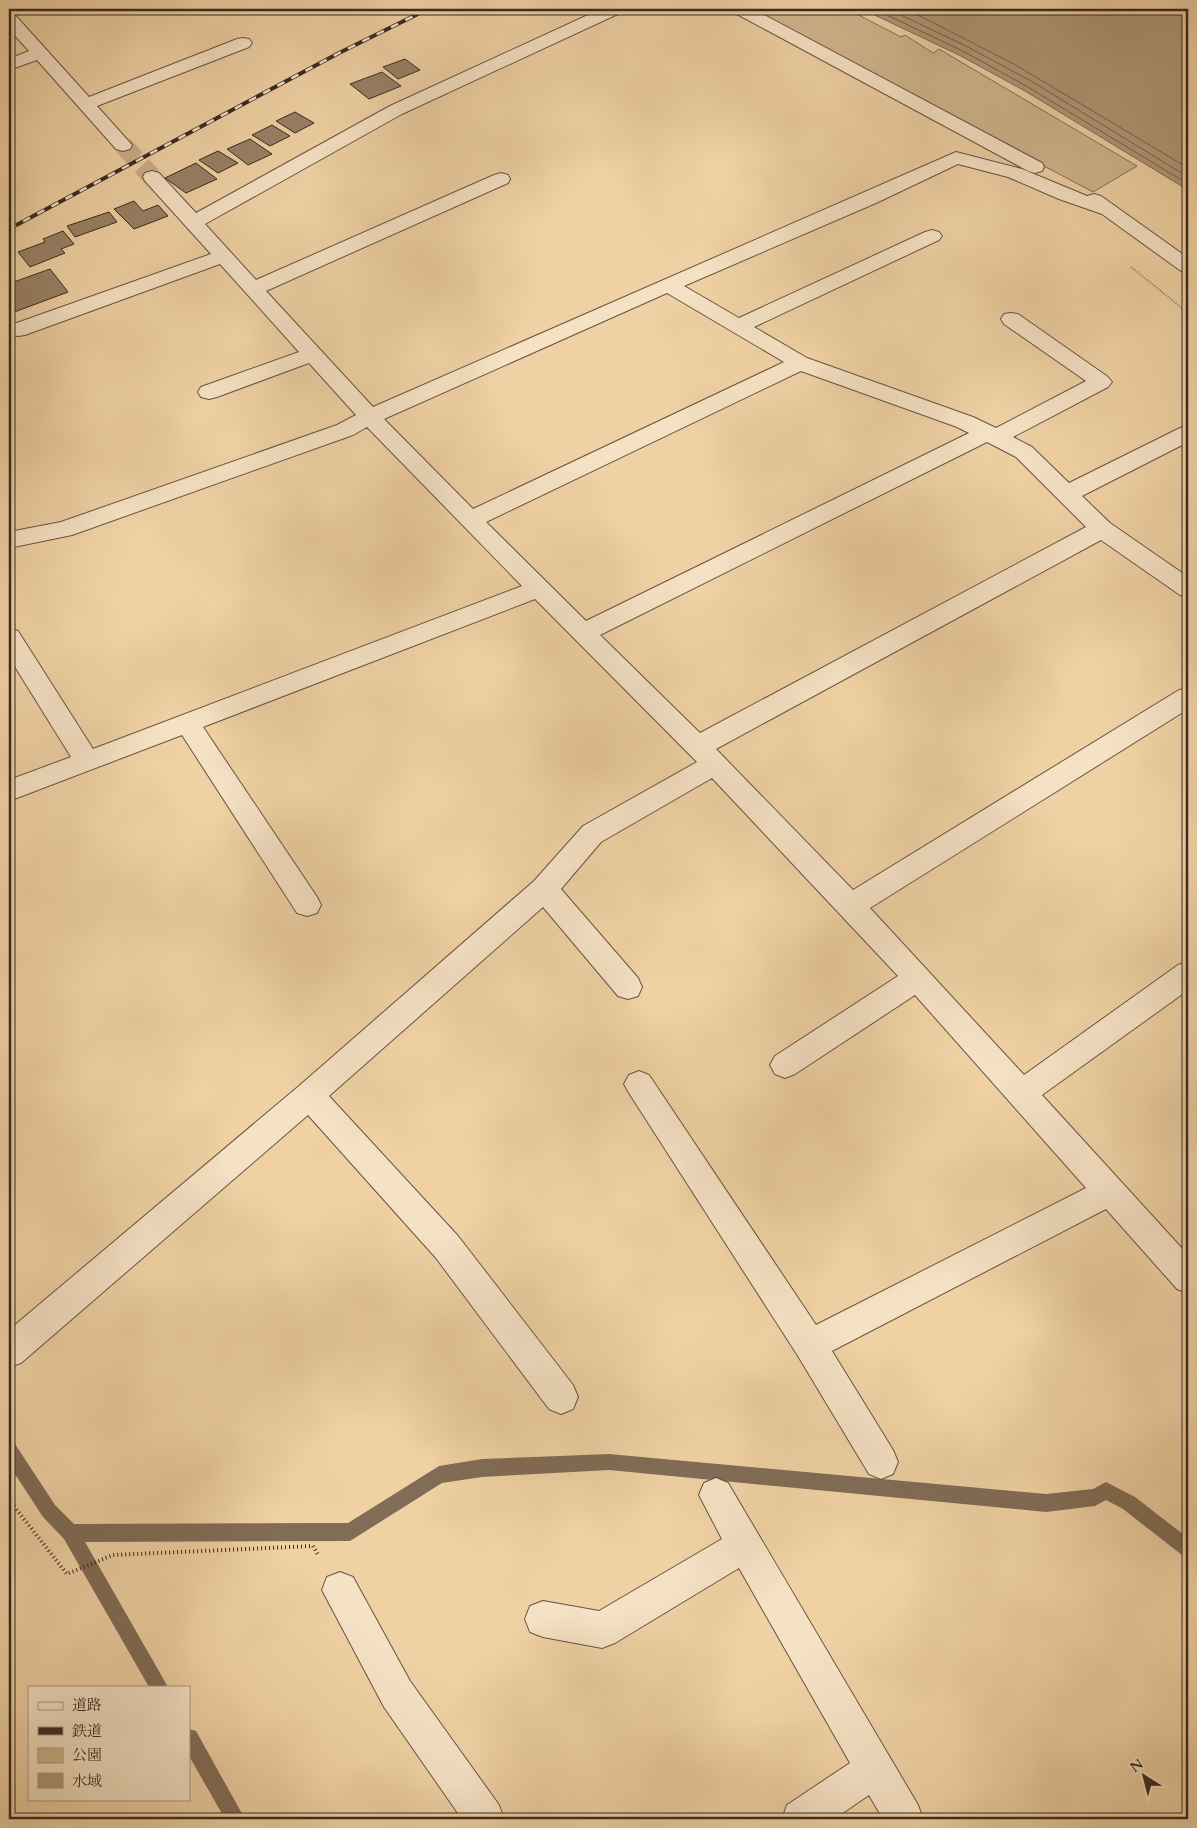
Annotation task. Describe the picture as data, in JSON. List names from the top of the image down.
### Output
{
  "legend": [
    "道路",
    "鉄道",
    "公園",
    "水域"
  ],
  "north": "top left"
}
